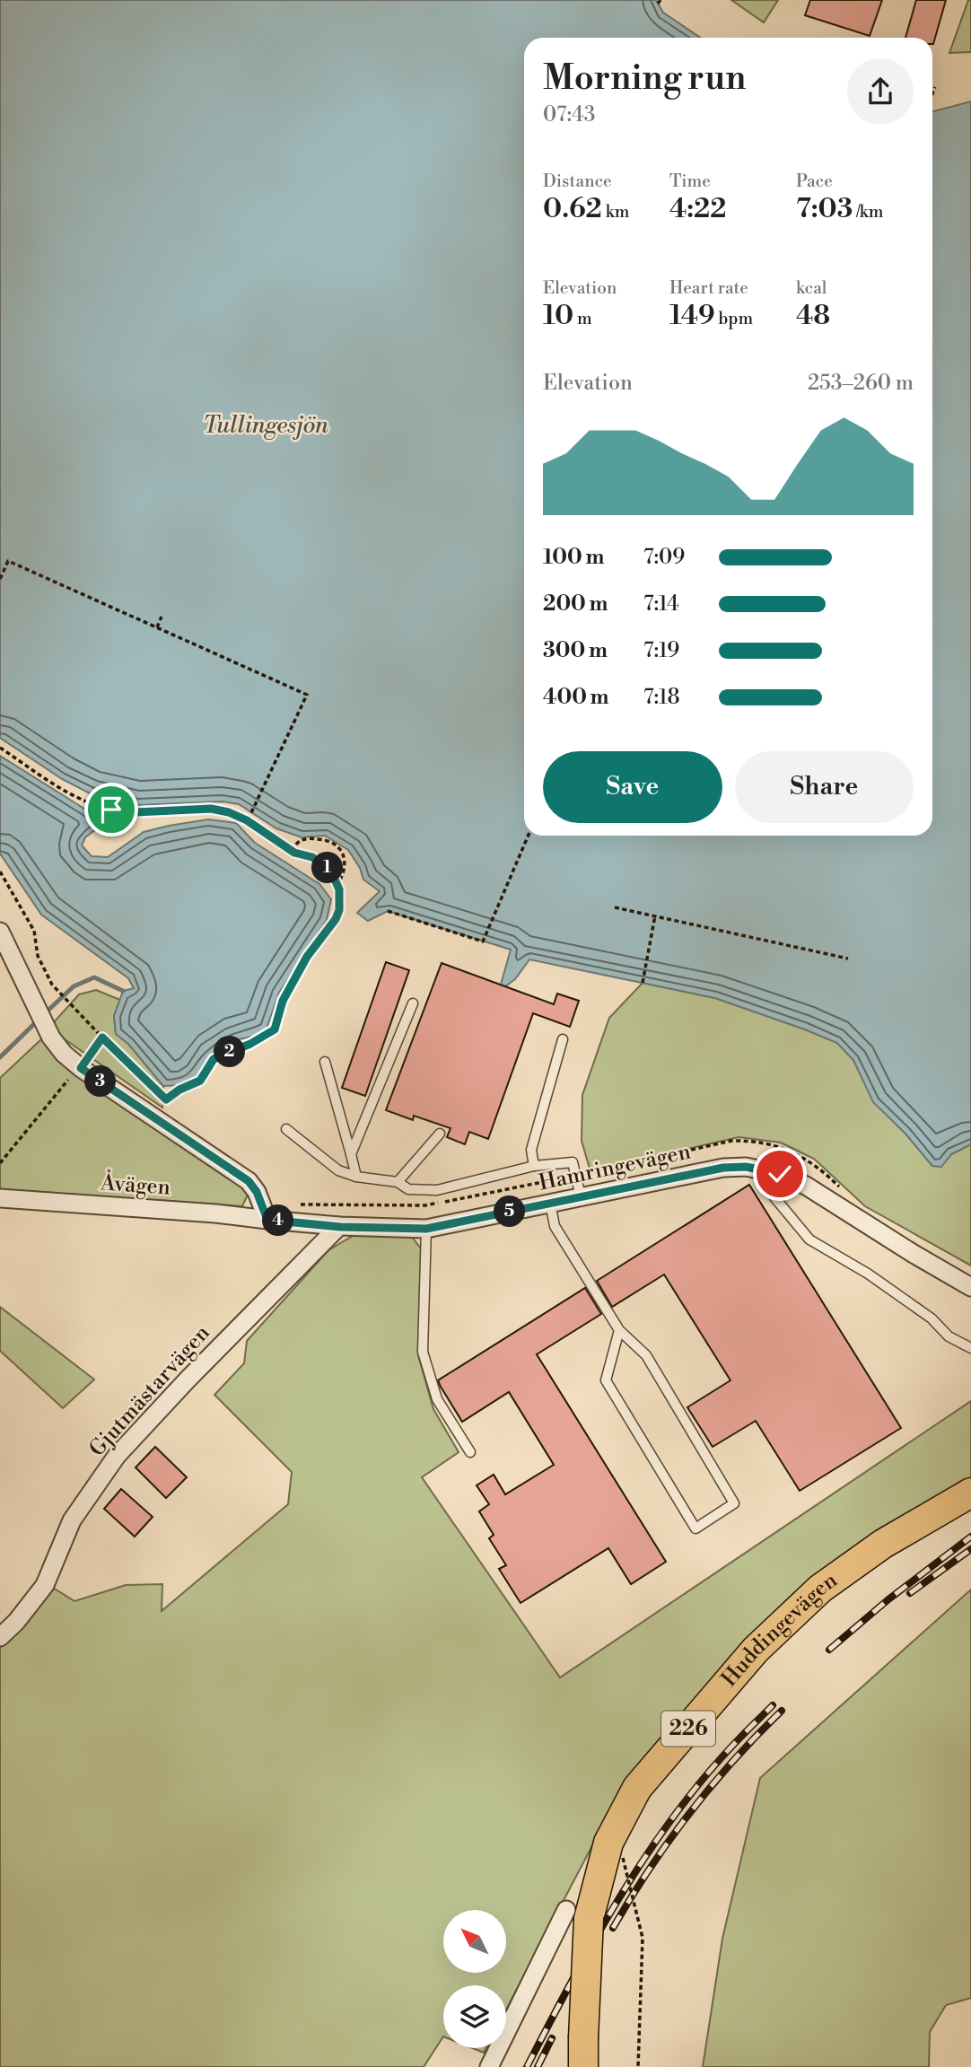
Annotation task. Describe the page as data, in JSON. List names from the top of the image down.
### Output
{
  "streets": {
    "main road": ["Huddingevägen", "226"],
    "street": ["Hamringevägen", "Åvägen", "Gjutmästarvägen"]
  },
  "crossings": [
    ["Hamringevägen", "Åvägen"],
    ["Hamringevägen", "Gjutmästarvägen"]
  ],
  "water": ["Tullingesjön"],
  "north": "top left",
  "page": {
    "heading": ["Morning run", "07:43"],
    "stats": [
      ["Distance", "0.62 km"],
      ["Time", "4:22"],
      ["Pace", "7:03 /km"],
      ["Elevation", "10 m"],
      ["Heart rate", "149 bpm"],
      ["kcal", "48"]
    ],
    "chart": ["Elevation", "253–260 m"],
    "list": [
      {
        "name": "100 m",
        "note": "7:09"
      },
      {
        "name": "200 m",
        "note": "7:14"
      },
      {
        "name": "300 m",
        "note": "7:19"
      },
      {
        "name": "400 m",
        "note": "7:18"
      }
    ],
    "buttons": ["Save", "Share"],
    "pins": [
      "1",
      "2",
      "3",
      "5",
      "4"
    ]
  }
}
